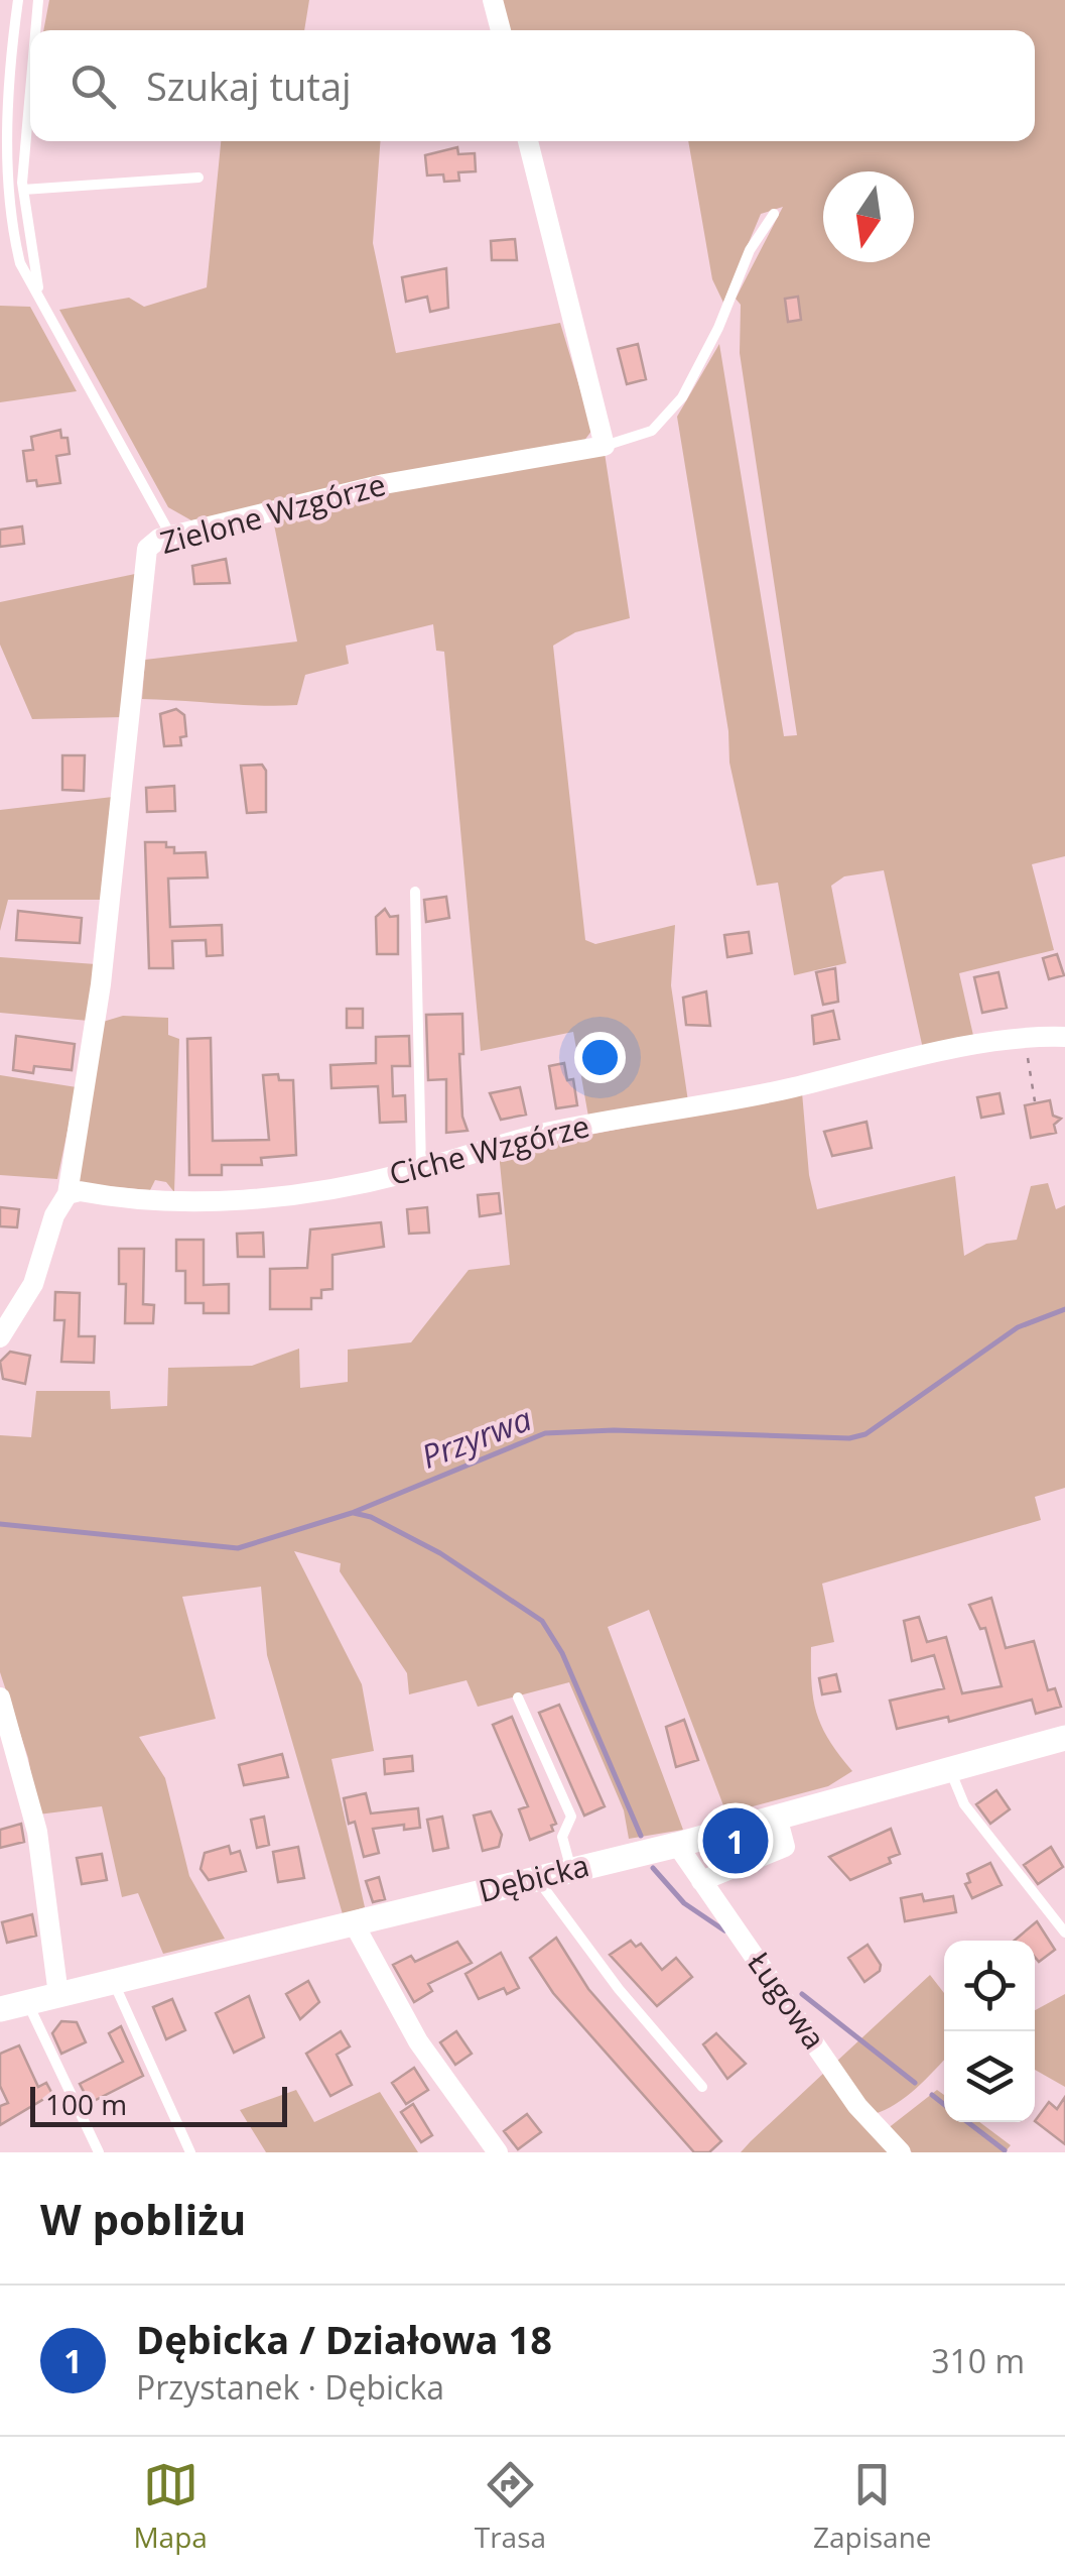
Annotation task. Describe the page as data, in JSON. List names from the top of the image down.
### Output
{
  "streets": {
    "street": [
      "Zielone Wzgórze",
      "Ciche Wzgórze",
      "Dębicka",
      "Ługowa"
    ]
  },
  "crossings": [
    ["Zielone Wzgórze", "Ciche Wzgórze"],
    ["Dębicka", "Ługowa"]
  ],
  "water": ["Przyrwa"],
  "scale_bar": "100 m",
  "north": "bottom",
  "page": {
    "search": "Szukaj tutaj",
    "pins": "1",
    "scale": "100 m",
    "heading": "W pobliżu",
    "list": [
      {
        "mark": "1",
        "name": "Dębicka / Działowa 18",
        "note": "Przystanek · Dębicka",
        "value": "310 m"
      }
    ],
    "nav": ["Mapa", "Trasa", "Zapisane"]
  }
}
